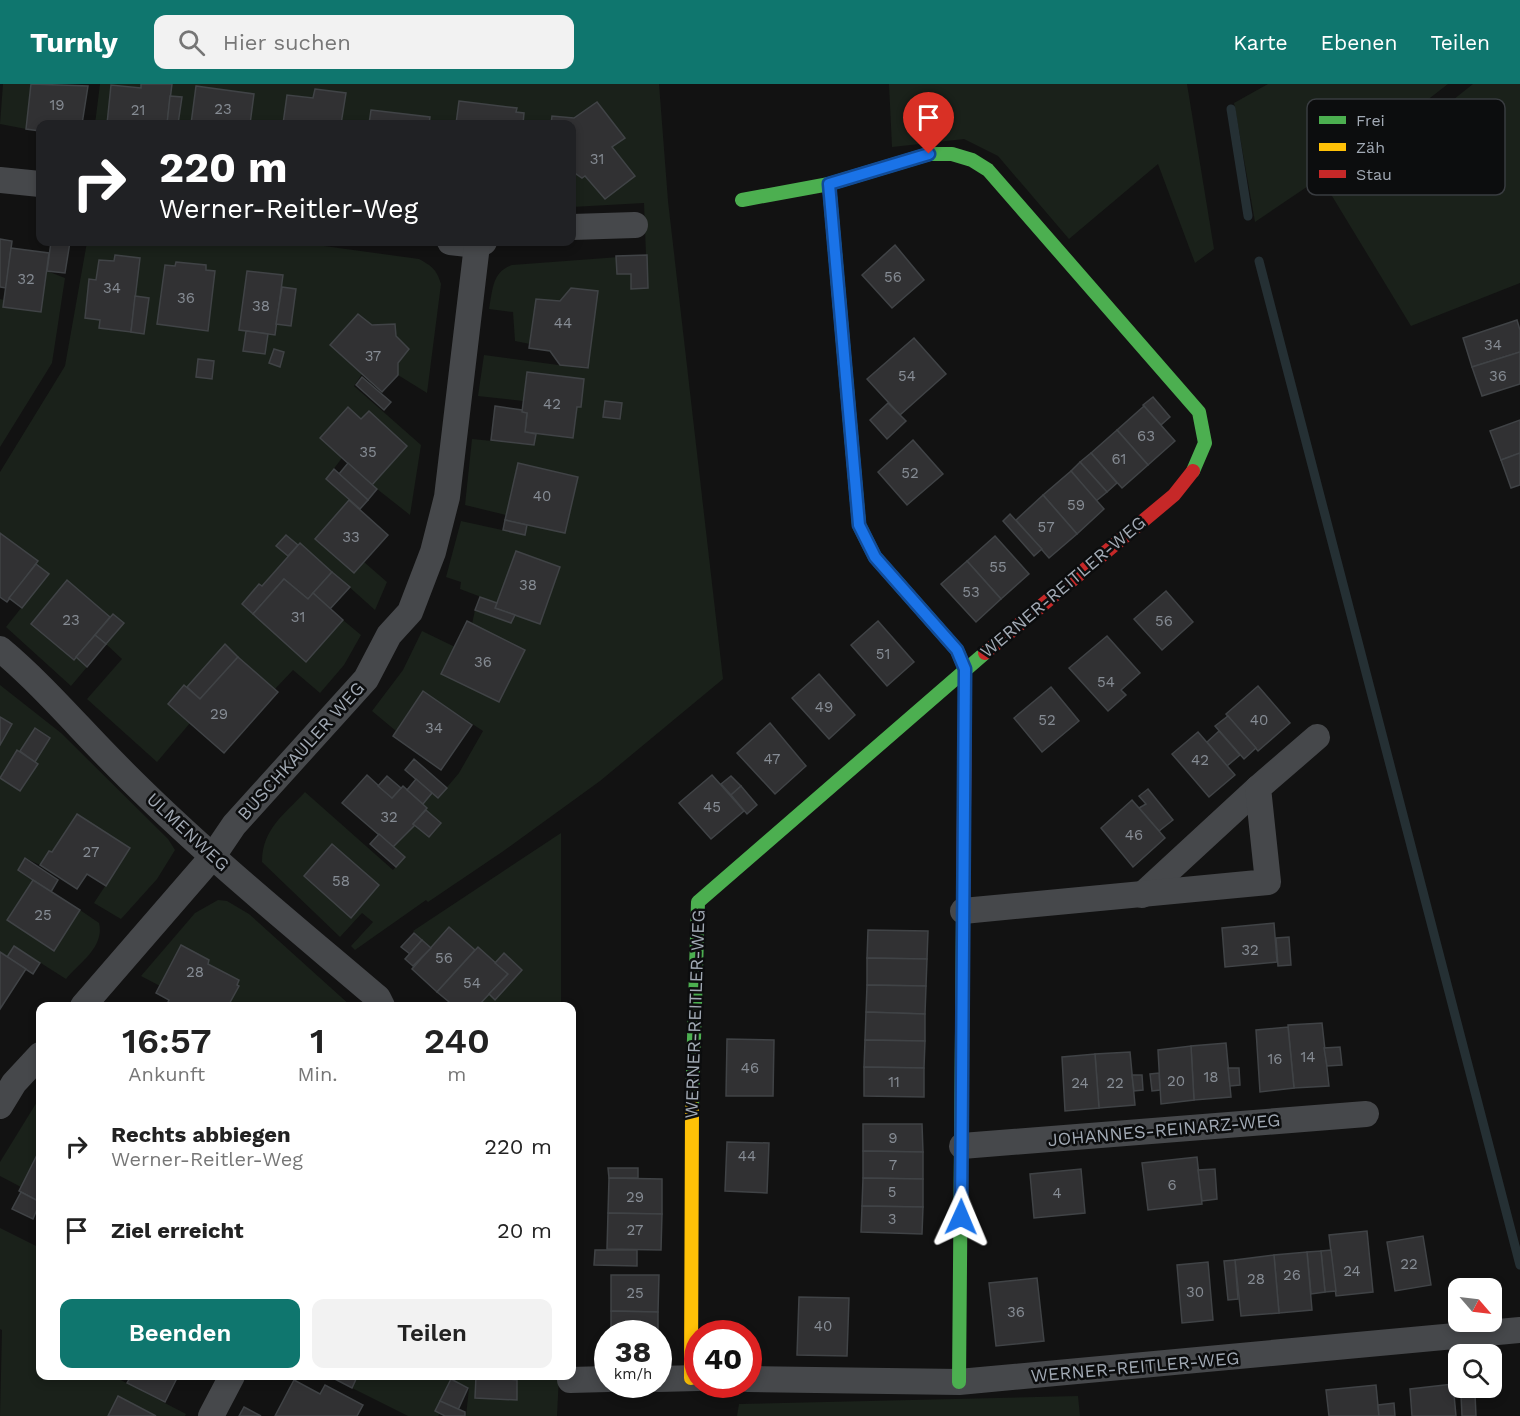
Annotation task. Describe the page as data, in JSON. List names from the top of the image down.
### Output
{
  "streets": {
    "street": [
      "WERNER-REITLER-WEG",
      "BUSCHKAULER WEG",
      "ULMENWEG",
      "JOHANNES-REINARZ-WEG"
    ]
  },
  "crossings": [
    ["BUSCHKAULER WEG", "ULMENWEG"]
  ],
  "house_numbers": [
    "19",
    "23",
    "21",
    "31",
    "56",
    "32",
    "34",
    "36",
    "38",
    "44",
    "34",
    "37",
    "54",
    "36",
    "42",
    "63",
    "35",
    "61",
    "52",
    "40",
    "59",
    "57",
    "33",
    "55",
    "38",
    "53",
    "31",
    "23",
    "56",
    "51",
    "36",
    "54",
    "49",
    "29",
    "52",
    "40",
    "34",
    "47",
    "42",
    "45",
    "32",
    "46",
    "27",
    "58",
    "25",
    "32",
    "56",
    "28",
    "54",
    "14",
    "16",
    "46",
    "18",
    "20",
    "11",
    "24",
    "22",
    "9",
    "44",
    "7",
    "6",
    "5",
    "4",
    "29",
    "3",
    "27",
    "22",
    "24",
    "26",
    "28",
    "30",
    "25",
    "36",
    "40"
  ],
  "legend": ["Frei", "Zäh", "Stau"],
  "north": "bottom right",
  "page": {
    "header": "Turnly",
    "search": "Hier suchen",
    "nav": ["Karte", "Ebenen", "Teilen"],
    "turn": ["220 m", "Werner-Reitler-Weg"],
    "eta": [
      "16:57",
      "Ankunft",
      "1",
      "Min.",
      "240",
      "m"
    ],
    "list": [
      {
        "name": "Rechts abbiegen",
        "note": "Werner-Reitler-Weg",
        "value": "220 m"
      },
      {
        "name": "Ziel erreicht",
        "value": "20 m"
      }
    ],
    "buttons": ["Beenden", "Teilen"],
    "speed": "38 km/h",
    "limit": "40"
  }
}
